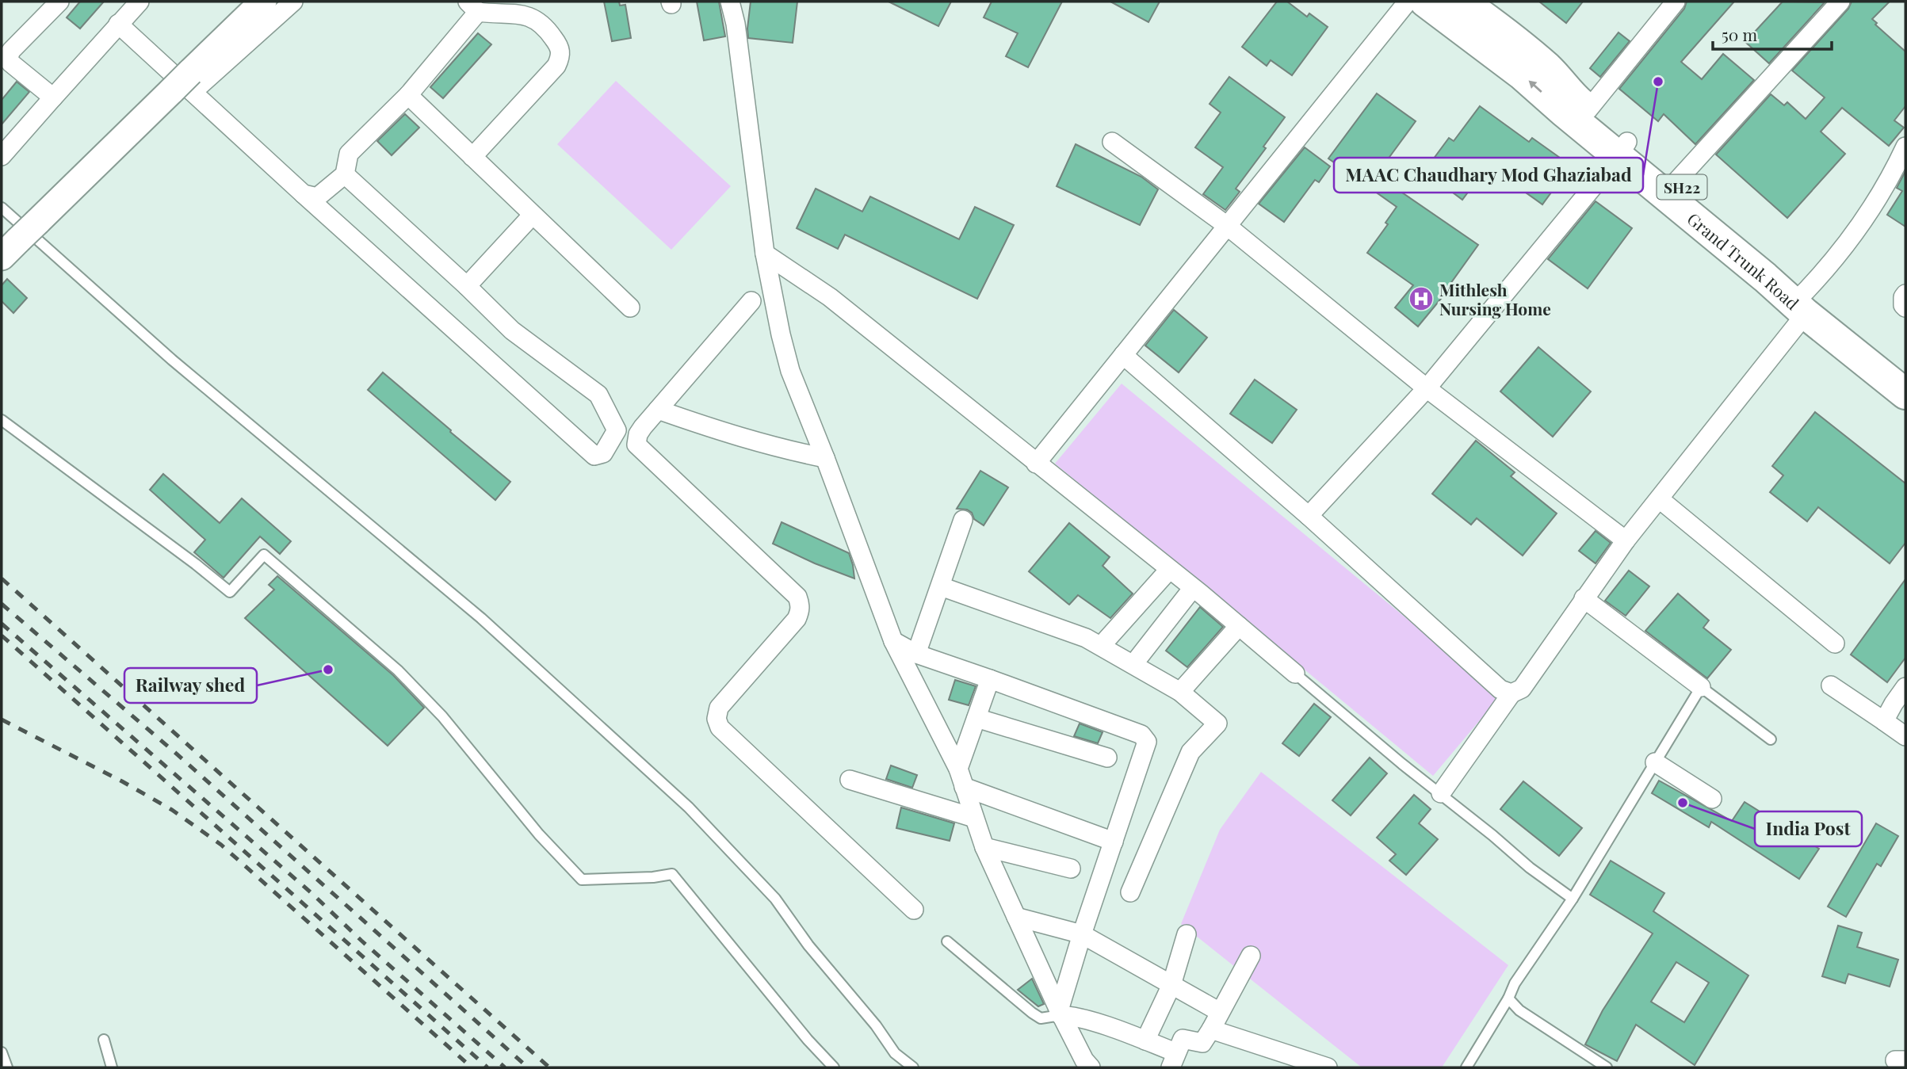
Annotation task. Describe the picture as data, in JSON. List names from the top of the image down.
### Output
{
  "streets": {
    "highway": ["SH22", "Grand Trunk Road"]
  },
  "places": {
    "other": ["MAAC Chaudhary Mod Ghaziabad", "Railway shed", "India Post"],
    "hospital": ["Mithlesh Nursing Home"]
  },
  "scale_bar": "50 m"
}
